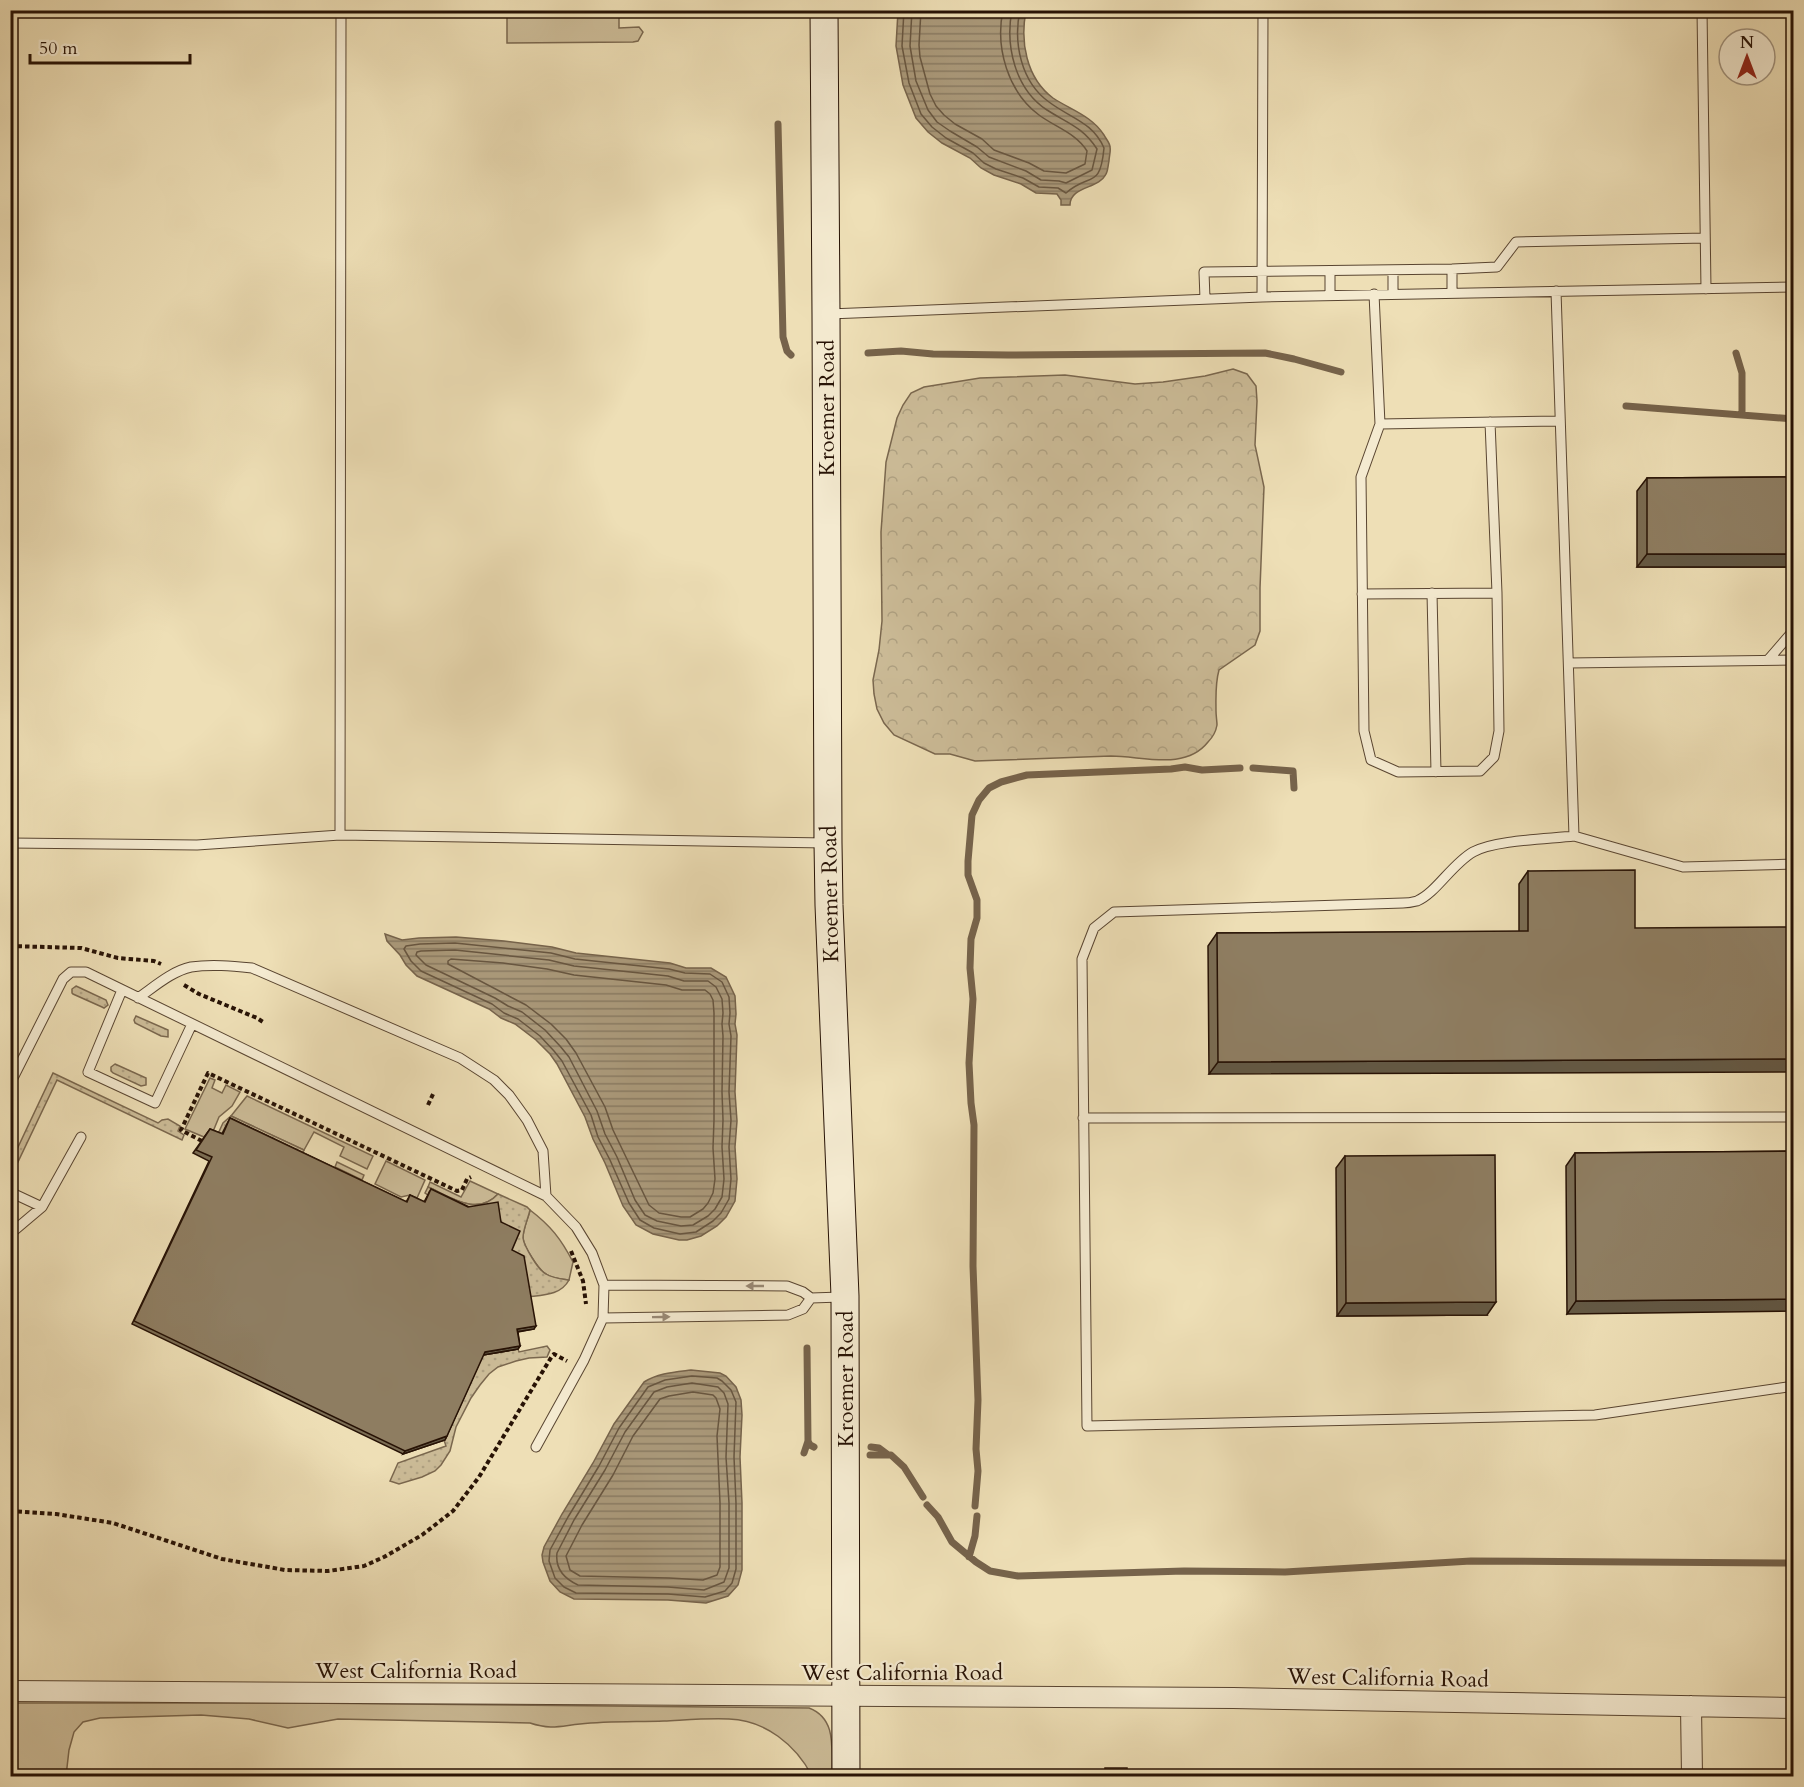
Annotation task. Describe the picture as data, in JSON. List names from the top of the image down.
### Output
{
  "streets": {
    "street": ["Kroemer Road", "West California Road"]
  },
  "crossings": [
    ["Kroemer Road", "West California Road"]
  ],
  "scale_bar": "50 m",
  "north": "top"
}
